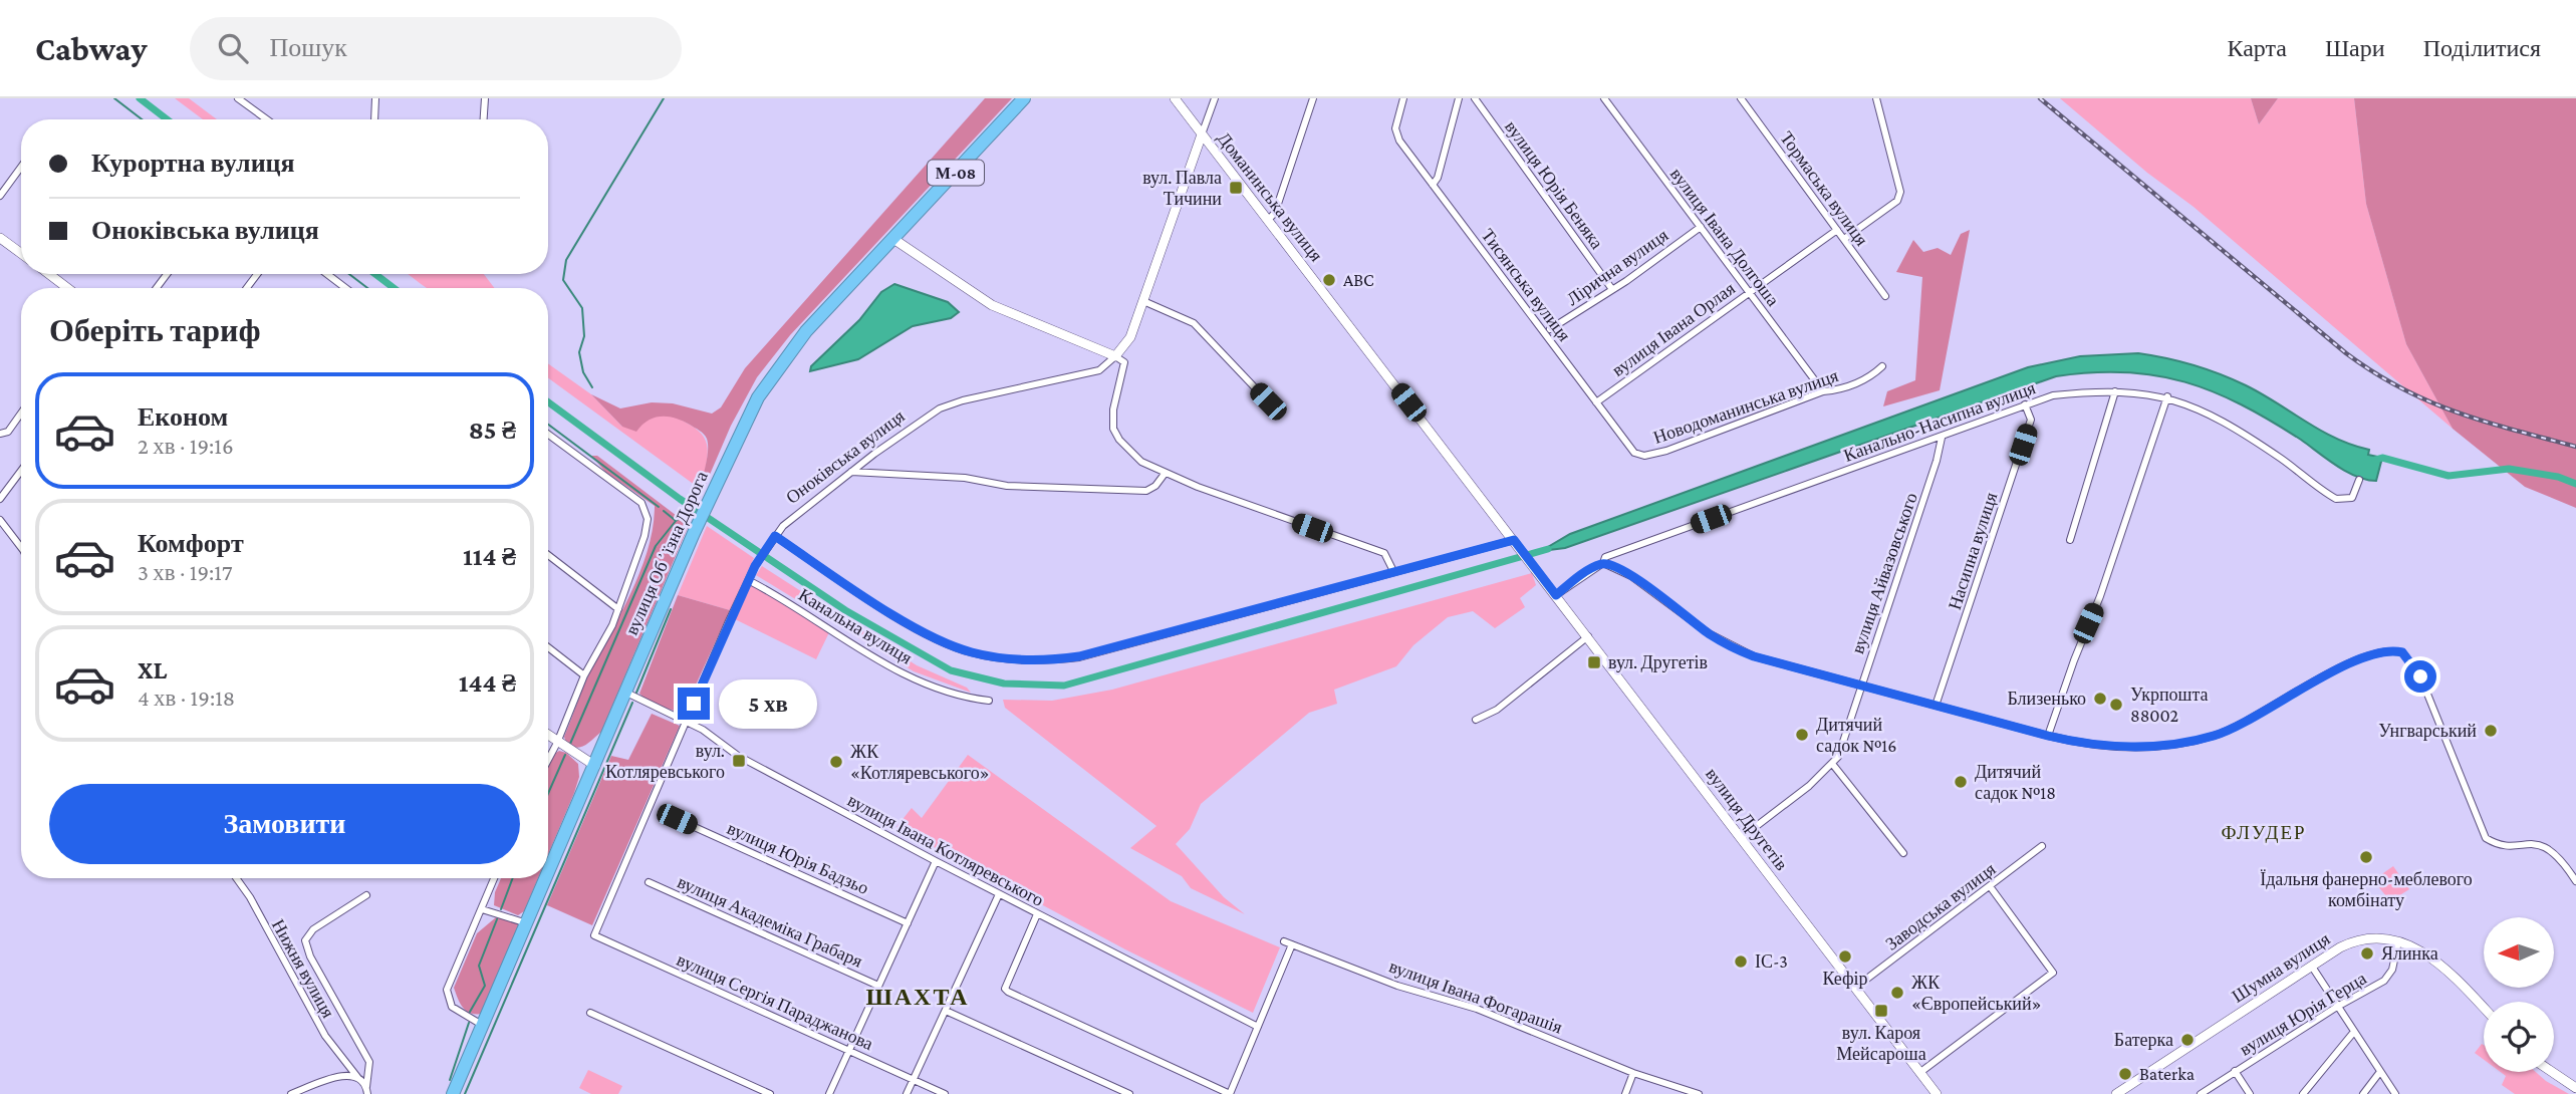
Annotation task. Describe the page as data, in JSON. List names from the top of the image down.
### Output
{
  "streets": {
    "highway": ["М-08", "вулиця Обʼїзна Дорога"],
    "main road": [
      "Доманинська вулиця",
      "Оноківська вулиця",
      "вулиця Другетів",
      "Шумна вулиця"
    ],
    "street": [
      "вулиця Юрія Беняка",
      "Тормаська вулиця",
      "вулиця Івана Долгоша",
      "Лірична вулиця",
      "Тисянська вулиця",
      "вулиця Івана Орлая",
      "Новодоманинська вулиця",
      "Канально-Насипна вулиця",
      "Насипна вулиця",
      "вулиця Айвазовського",
      "Канальна вулиця",
      "вулиця Івана Котляревського",
      "вулиця Юрія Бадзьо",
      "Заводська вулиця",
      "вулиця Академіка Грабаря",
      "Нижня вулиця",
      "вулиця Івана Фогарашія",
      "вулиця Сергія Параджанова",
      "вулиця Юрія Герца"
    ]
  },
  "crossings": [
    ["вулиця Юрія Беняка", "Лірична вулиця"],
    ["Тормаська вулиця", "вулиця Івана Орлая"],
    ["Доманинська вулиця", "Оноківська вулиця"],
    ["Доманинська вулиця", "Канальна вулиця"],
    ["Доманинська вулиця", "вулиця Другетів"],
    ["вулиця Івана Долгоша", "Лірична вулиця"],
    ["вулиця Івана Долгоша", "вулиця Івана Орлая"],
    ["вулиця Івана Долгоша", "Новодоманинська вулиця"],
    ["Тисянська вулиця", "вулиця Івана Орлая"],
    ["Тисянська вулиця", "Новодоманинська вулиця"],
    ["вулиця Івана Орлая", "Новодоманинська вулиця"],
    ["Канально-Насипна вулиця", "Насипна вулиця"],
    ["Канально-Насипна вулиця", "вулиця Айвазовського"],
    ["Канально-Насипна вулиця", "вулиця Другетів"],
    ["Оноківська вулиця", "Канальна вулиця"],
    ["Оноківська вулиця", "вулиця Івана Котляревського"],
    ["Оноківська вулиця", "вулиця Сергія Параджанова"],
    ["вулиця Обʼїзна Дорога", "вулиця Івана Котляревського"],
    ["вулиця Другетів", "Заводська вулиця"],
    ["Шумна вулиця", "вулиця Юрія Герца"]
  ],
  "districts": ["ФЛУДЕР", "ШАХТА"],
  "places": {
    "transit": [
      "вул. Павла Тичини",
      "вул. Другетів",
      "вул. Котляревського",
      "вул. Кароя Мейсароша"
    ],
    "other": [
      "ABC",
      "Близенько",
      "Укрпошта 88002",
      "Унгварський",
      "Дитячий садок №16",
      "ЖК «Котляревського»",
      "Дитячий садок №18",
      "Їдальня фанерно-меблевого комбінату",
      "Ялинка",
      "Кефір",
      "ІС-3",
      "ЖК «Європейський»",
      "Батерка",
      "Baterka"
    ]
  },
  "north": "left",
  "page": {
    "header": "Cabway",
    "search": "Пошук",
    "nav": ["Карта", "Шари", "Поділитися"],
    "banner": ["Курортна вулиця", "Оноківська вулиця"],
    "heading": "Оберіть тариф",
    "list": [
      {
        "name": "Економ",
        "note": "2 хв · 19:16",
        "value": "85 ₴"
      },
      {
        "name": "Комфорт",
        "note": "3 хв · 19:17",
        "value": "114 ₴"
      },
      {
        "name": "XL",
        "note": "4 хв · 19:18",
        "value": "144 ₴"
      }
    ],
    "bubble": "5 хв",
    "buttons": "Замовити"
  }
}
